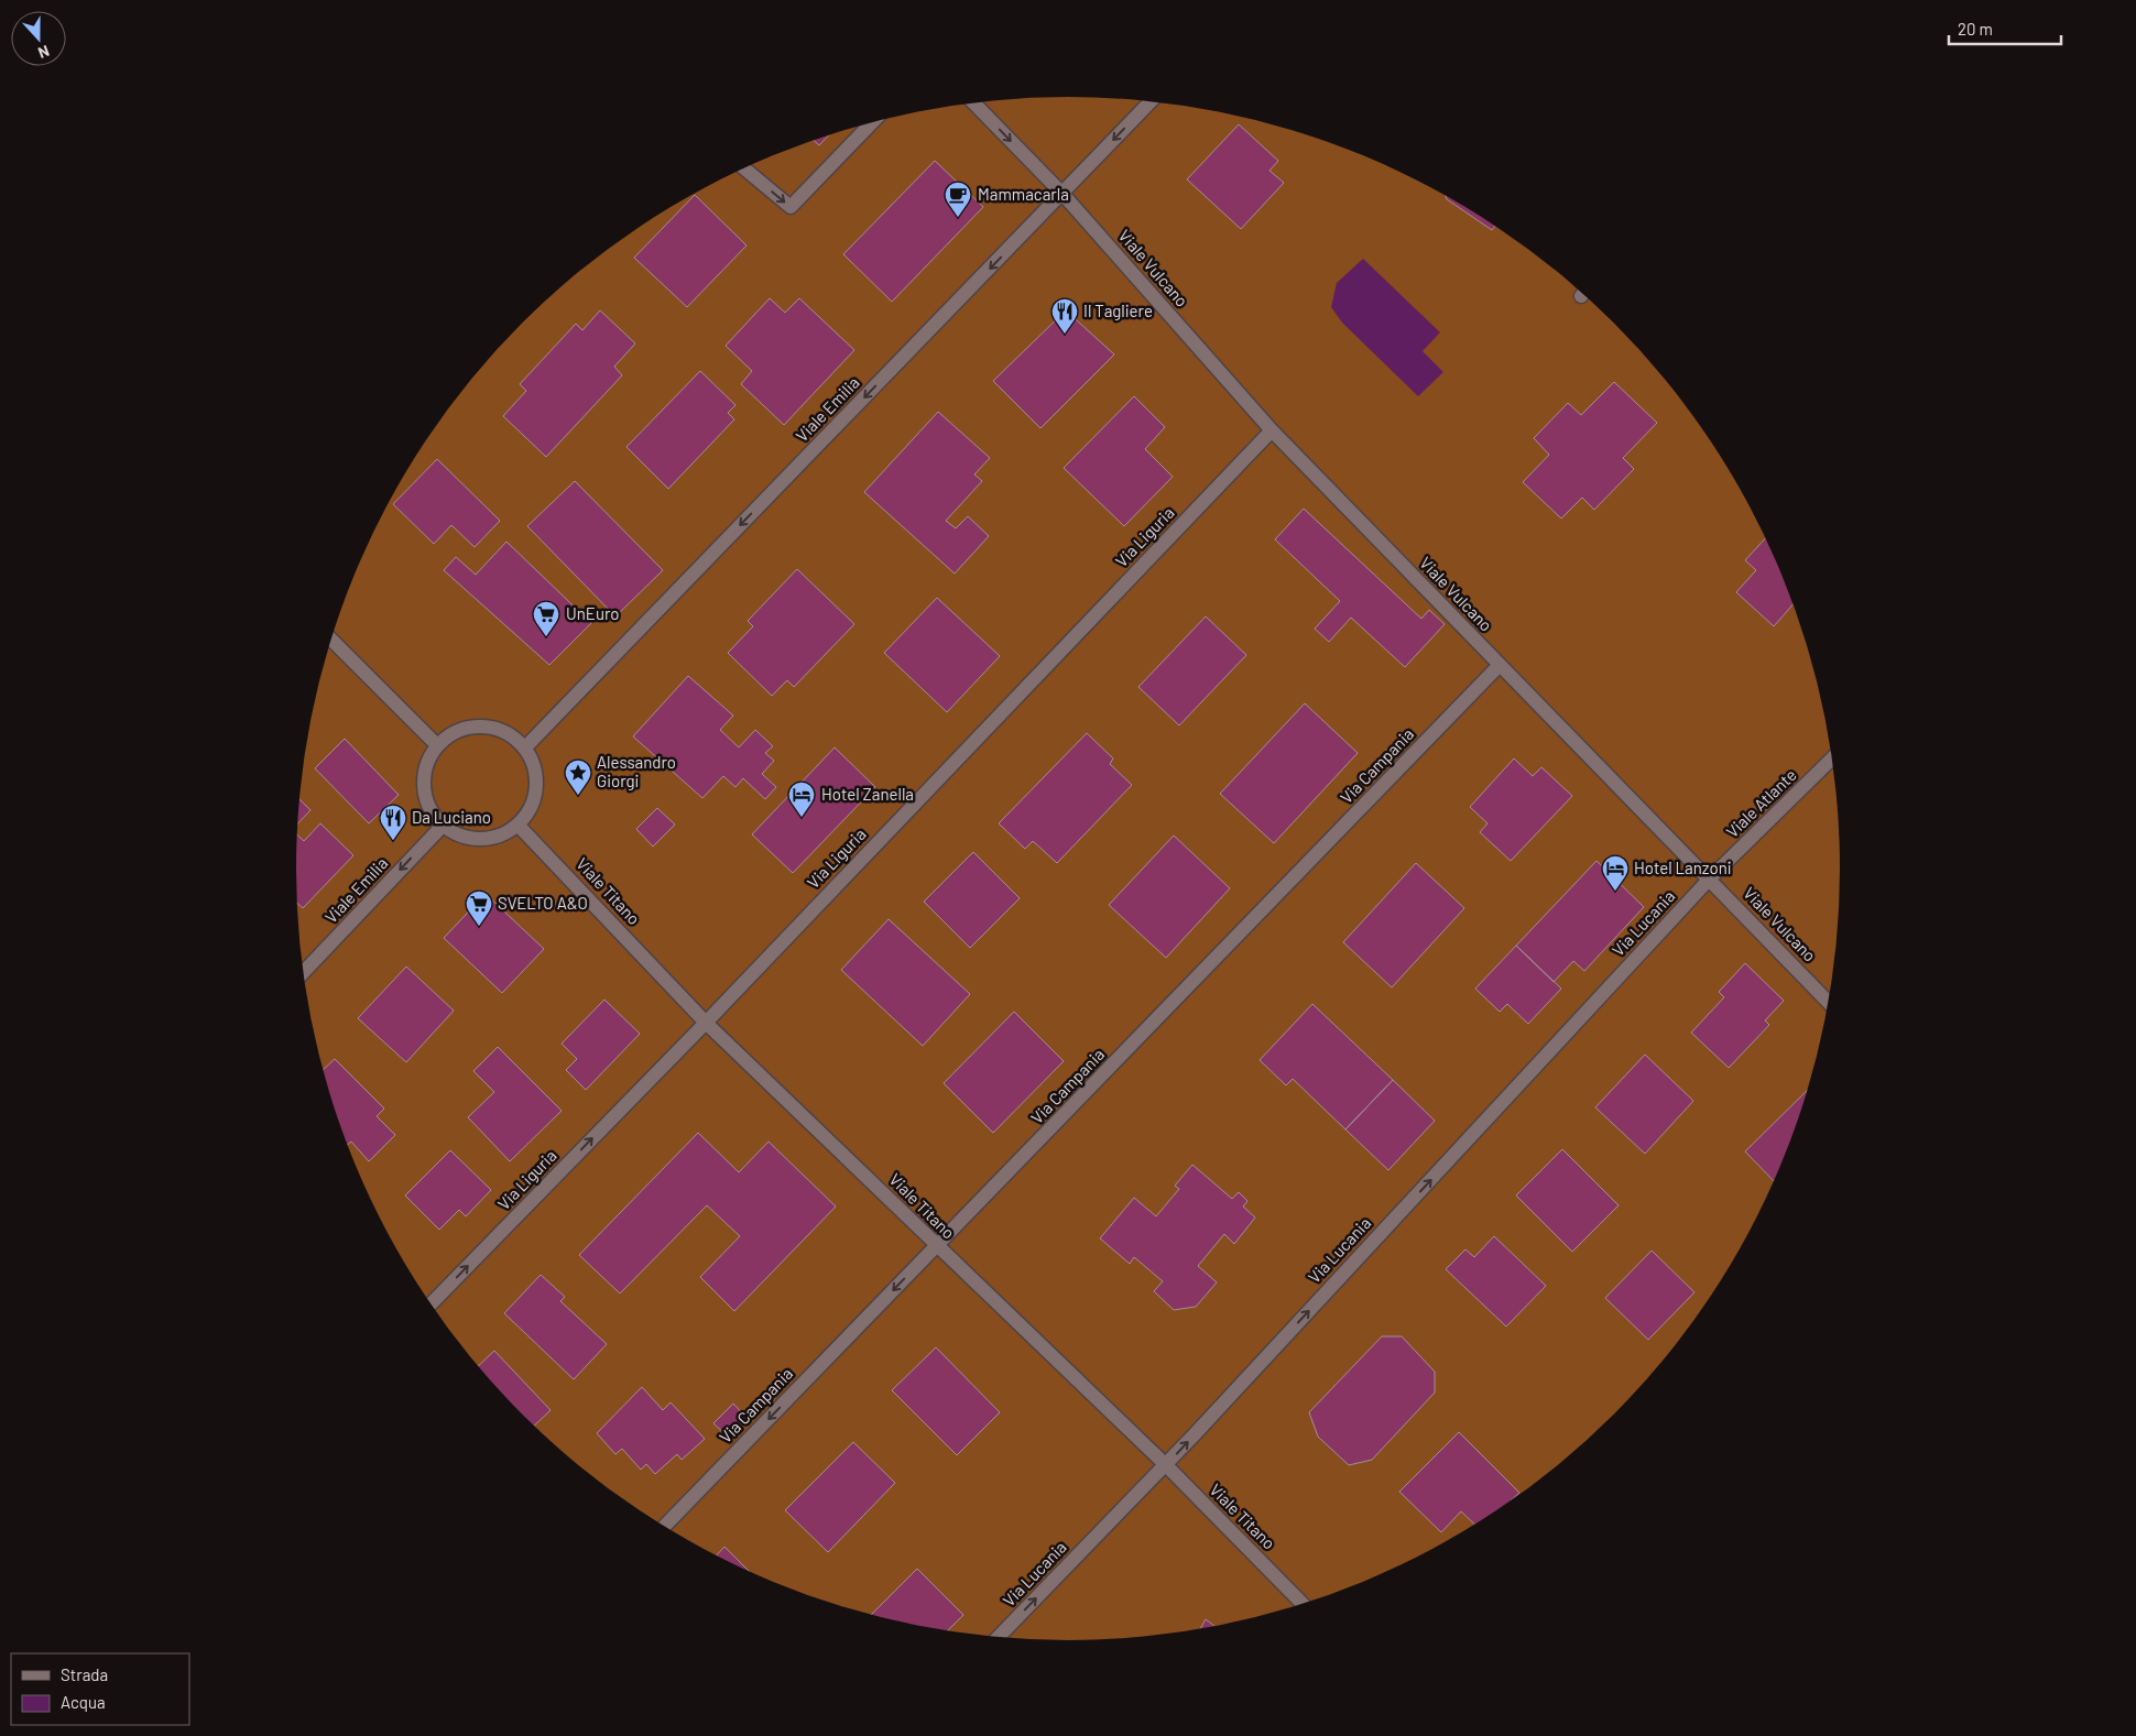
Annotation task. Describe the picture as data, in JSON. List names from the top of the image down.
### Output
{
  "streets": {
    "street": [
      "Viale Vulcano",
      "Viale Emilia",
      "Via Liguria",
      "Via Campania",
      "Viale Atlante",
      "Viale Titano",
      "Via Lucania"
    ]
  },
  "crossings": [
    ["Viale Vulcano", "Viale Emilia"],
    ["Viale Vulcano", "Via Liguria"],
    ["Viale Vulcano", "Via Campania"],
    ["Viale Vulcano", "Viale Atlante"],
    ["Viale Vulcano", "Via Lucania"],
    ["Viale Emilia", "Viale Titano"],
    ["Via Liguria", "Viale Titano"],
    ["Via Campania", "Viale Titano"],
    ["Viale Atlante", "Via Lucania"],
    ["Viale Titano", "Via Lucania"]
  ],
  "one_way": ["Viale Emilia", "Via Lucania"],
  "places": {
    "cafe": ["Mammacarla"],
    "restaurant": ["Il Tagliere", "Da Luciano"],
    "supermarket": ["UnEuro", "SVELTO A&O"],
    "place": ["Alessandro Giorgi"],
    "hotel": ["Hotel Zanella", "Hotel Lanzoni"]
  },
  "legend": ["Strada", "Acqua"],
  "scale_bar": "20 m",
  "north": "bottom"
}
